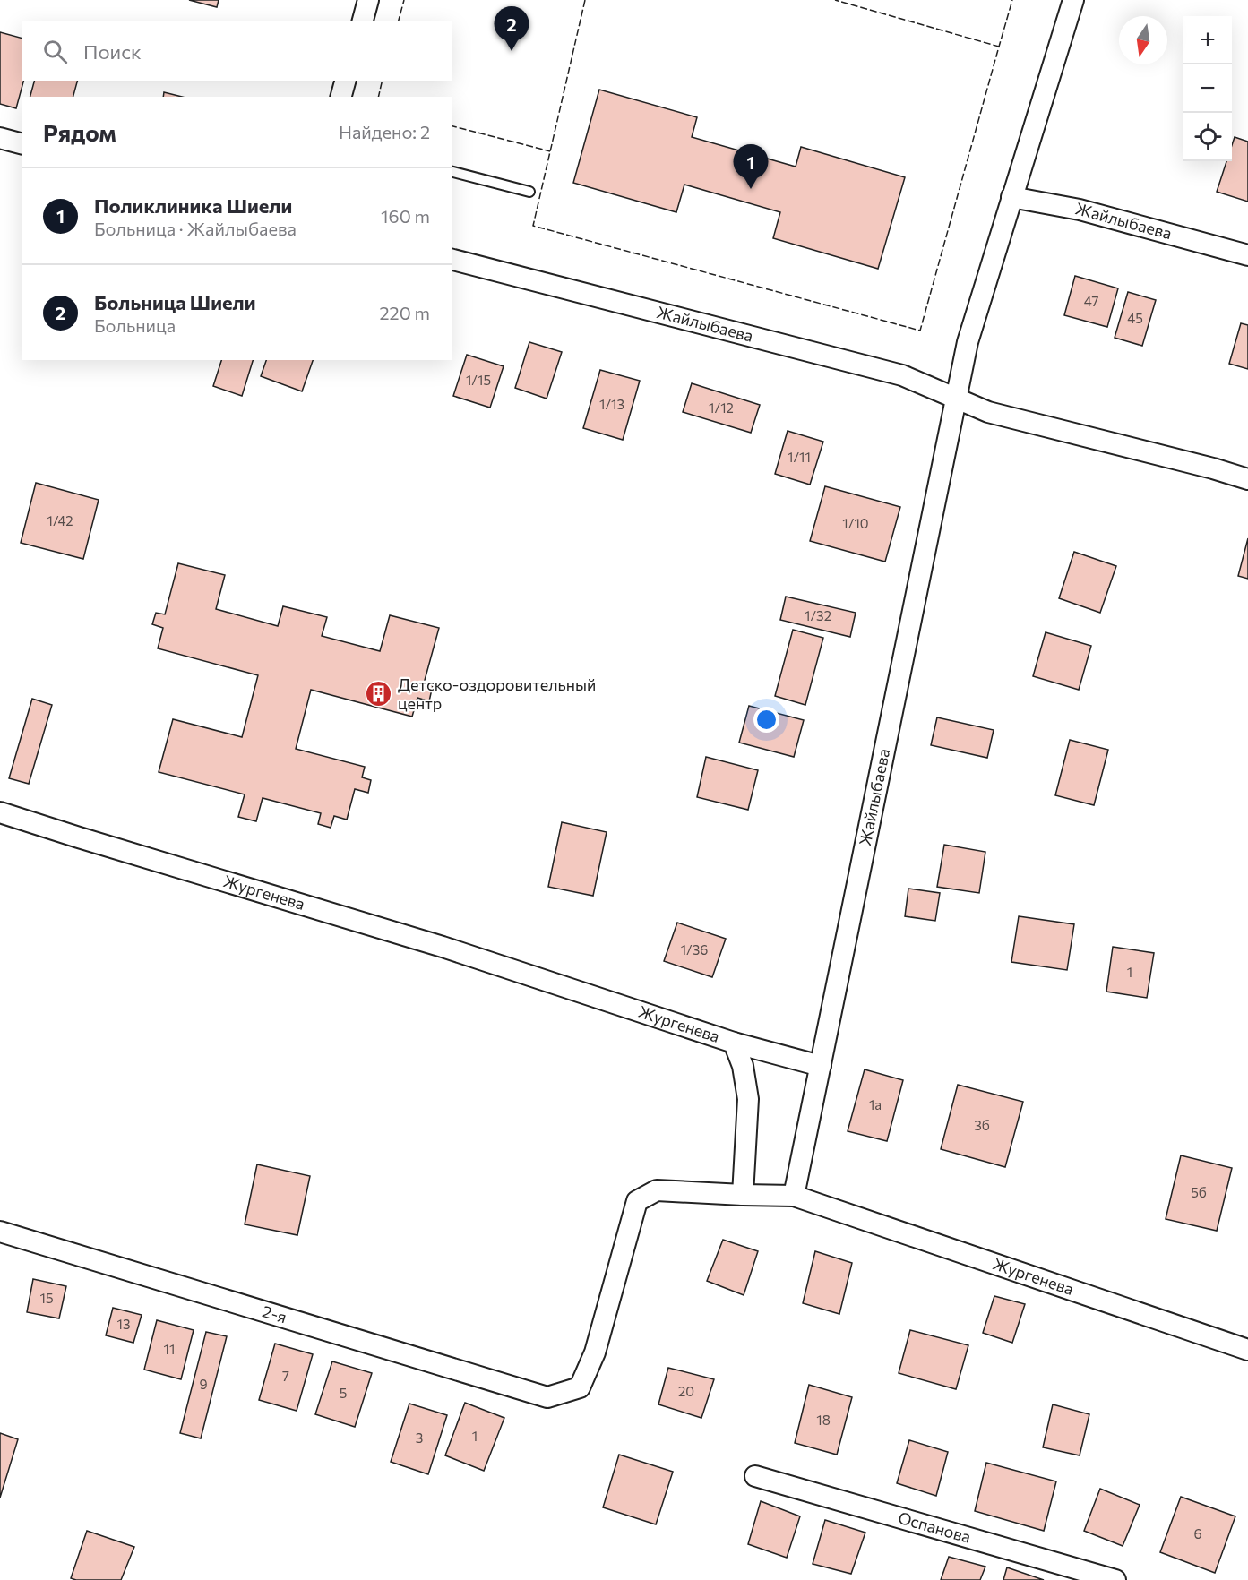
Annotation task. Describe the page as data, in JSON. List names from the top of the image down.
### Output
{
  "streets": {
    "street": [
      "Жайлыбаева",
      "Жургенева",
      "2-я",
      "Оспанова"
    ]
  },
  "crossings": [
    ["Жайлыбаева", "Жургенева"],
    ["Жургенева", "2-я"]
  ],
  "places": {
    "building": ["Детско-оздоровительный центр"]
  },
  "house_numbers": [
    "47",
    "45",
    "1/15",
    "1/13",
    "1/12",
    "1/11",
    "1/42",
    "1/10",
    "1/32",
    "1/36",
    "1",
    "1а",
    "3б",
    "5б",
    "15",
    "13",
    "11",
    "7",
    "9",
    "20",
    "5",
    "18",
    "1",
    "3",
    "6"
  ],
  "north": "bottom",
  "page": {
    "pins": ["2", "1"],
    "map_buttons": ["+", "−"],
    "search": "Поиск",
    "heading": ["Рядом", "Найдено: 2"],
    "list": [
      {
        "mark": "1",
        "name": "Поликлиника Шиели",
        "note": "Больница · Жайлыбаева",
        "value": "160 m"
      },
      {
        "mark": "2",
        "name": "Больница Шиели",
        "note": "Больница",
        "value": "220 m"
      }
    ]
  }
}
